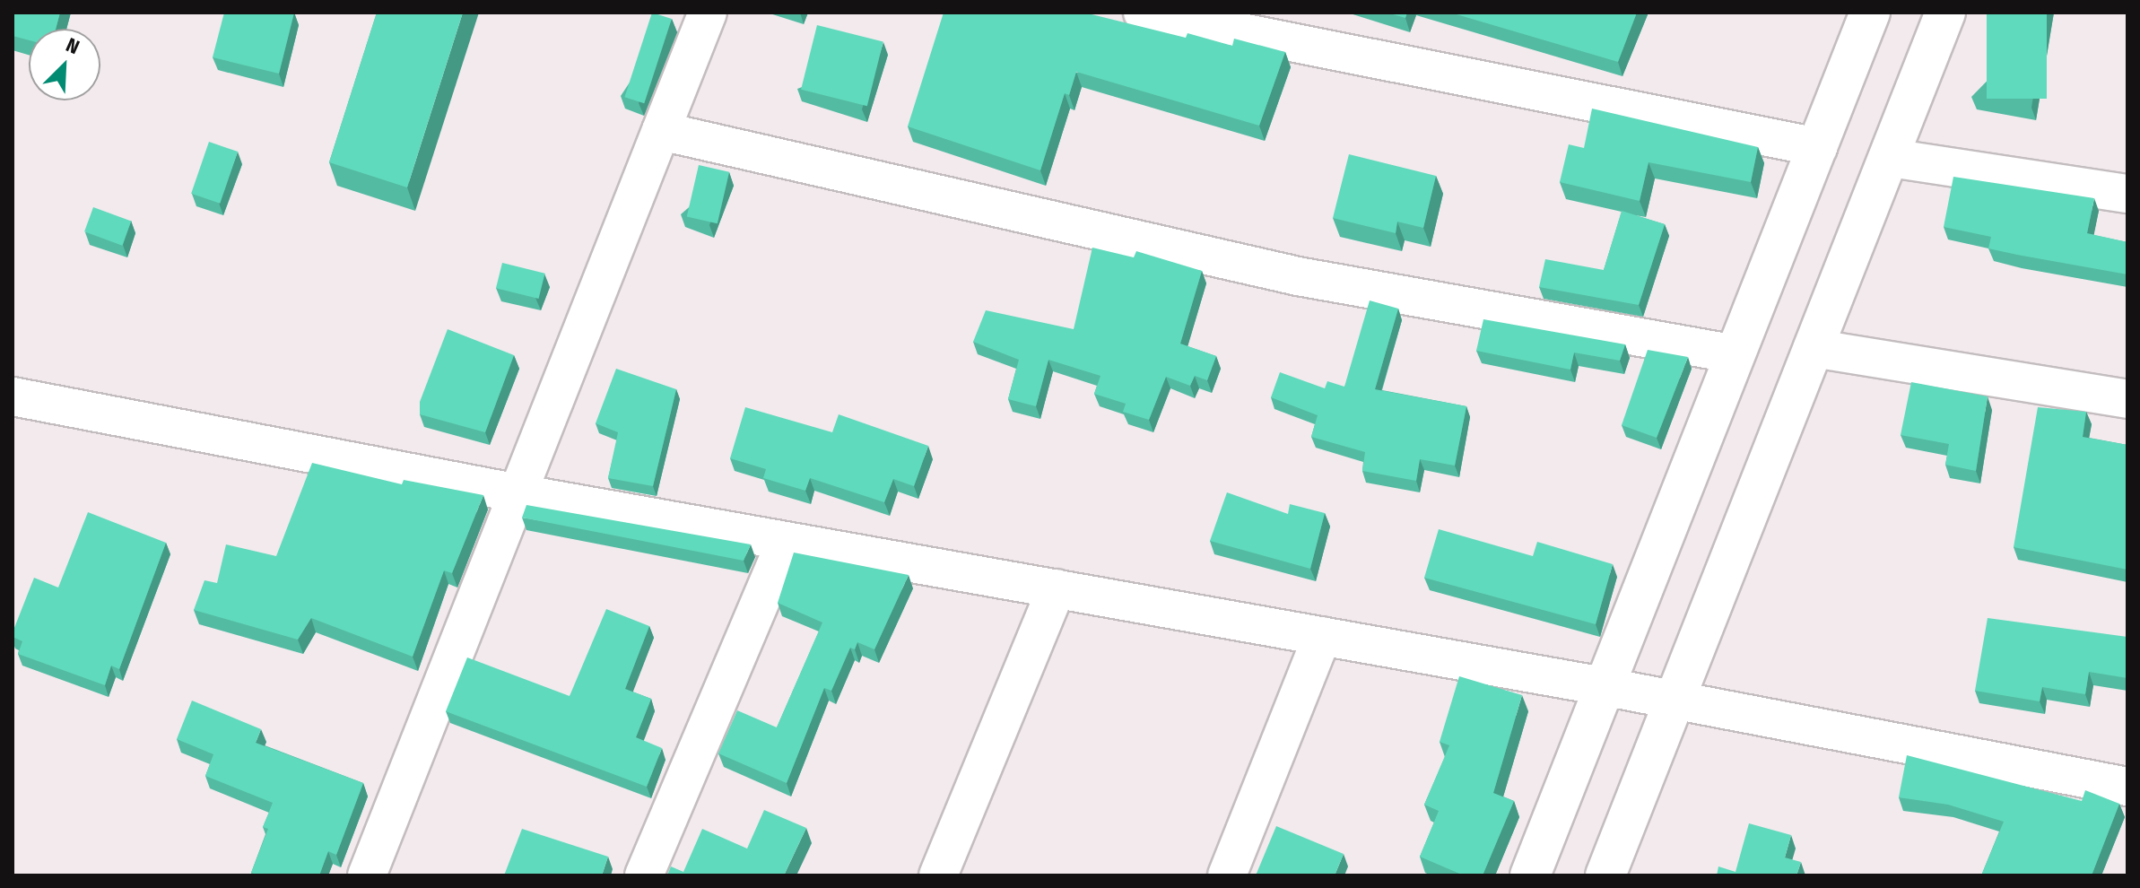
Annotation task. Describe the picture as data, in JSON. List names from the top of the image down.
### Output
{
  "north": "top right"
}
